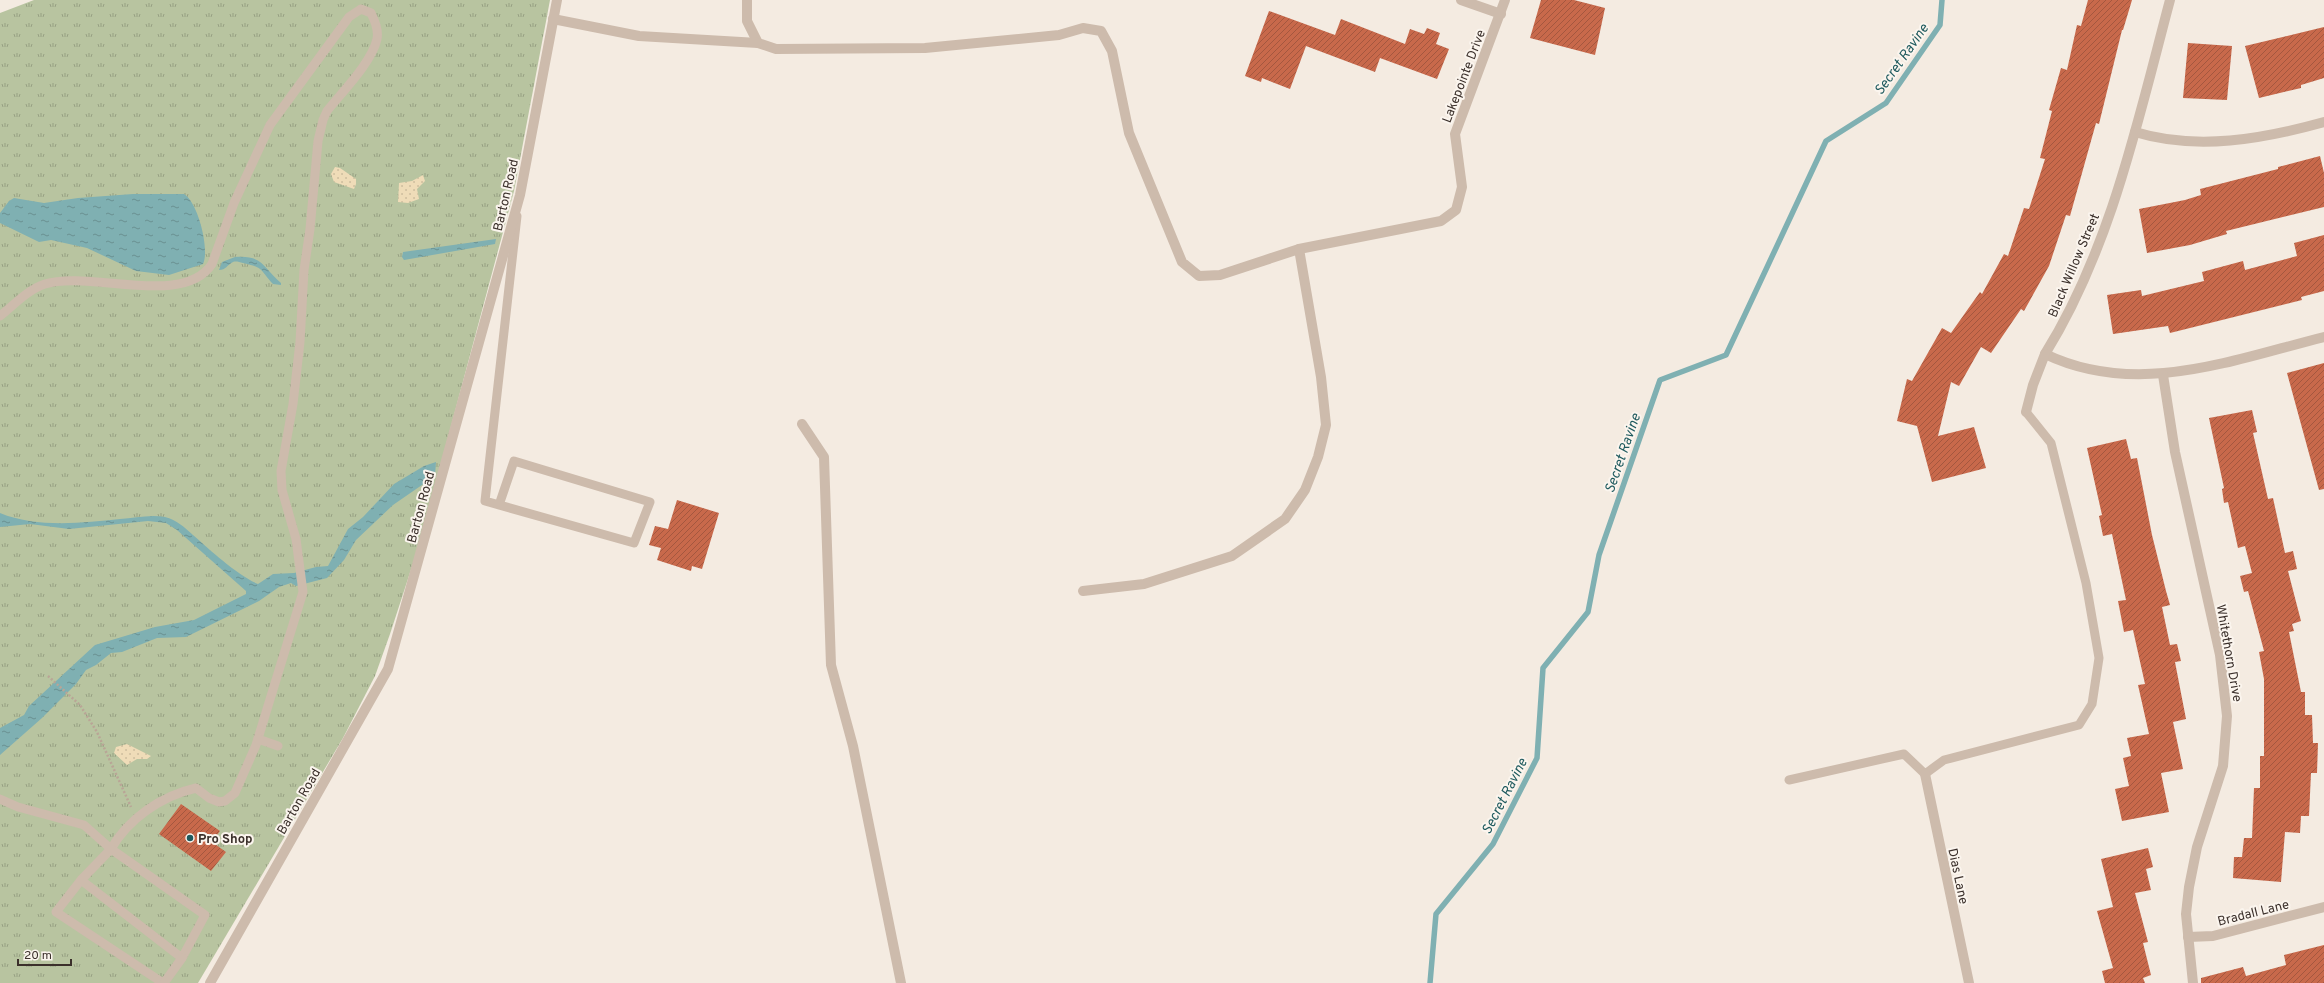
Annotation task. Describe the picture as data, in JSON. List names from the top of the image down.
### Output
{
  "streets": {
    "street": [
      "Lakepointe Drive",
      "Barton Road",
      "Black Willow Street",
      "Whitethorn Drive",
      "Dias Lane",
      "Bradall Lane"
    ]
  },
  "crossings": [
    ["Whitethorn Drive", "Bradall Lane"]
  ],
  "water": ["Secret Ravine"],
  "places": ["Pro Shop"],
  "scale_bar": "20 m"
}
